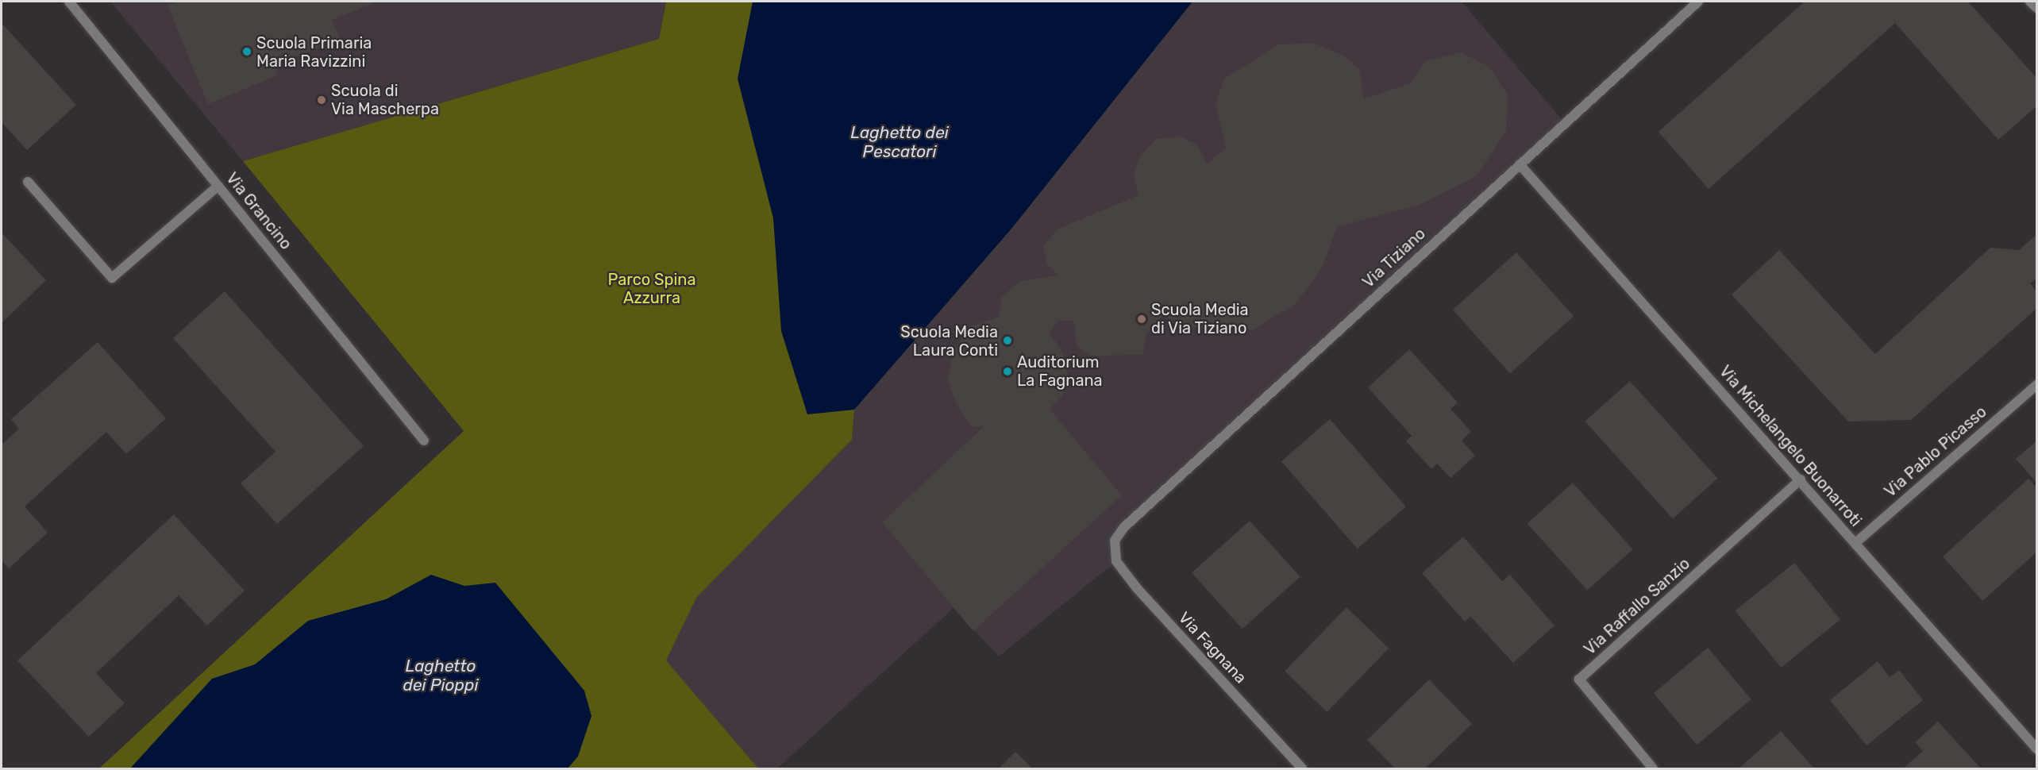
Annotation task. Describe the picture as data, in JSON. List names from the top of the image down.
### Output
{
  "streets": {
    "street": [
      "Via Grancino",
      "Via Tiziano",
      "Via Michelangelo Buonarroti",
      "Via Pablo Picasso",
      "Via Raffallo Sanzio",
      "Via Fagnana"
    ]
  },
  "crossings": [
    ["Via Tiziano", "Via Michelangelo Buonarroti"],
    ["Via Tiziano", "Via Fagnana"],
    ["Via Michelangelo Buonarroti", "Via Pablo Picasso"],
    ["Via Michelangelo Buonarroti", "Via Raffallo Sanzio"]
  ],
  "water": ["Laghetto dei Pescatori", "Laghetto dei Pioppi"],
  "parks": ["Parco Spina Azzurra"],
  "places": [
    "Scuola Primaria Maria Ravizzini",
    "Scuola di Via Mascherpa",
    "Scuola Media di Via Tiziano",
    "Scuola Media Laura Conti",
    "Auditorium La Fagnana"
  ]
}
